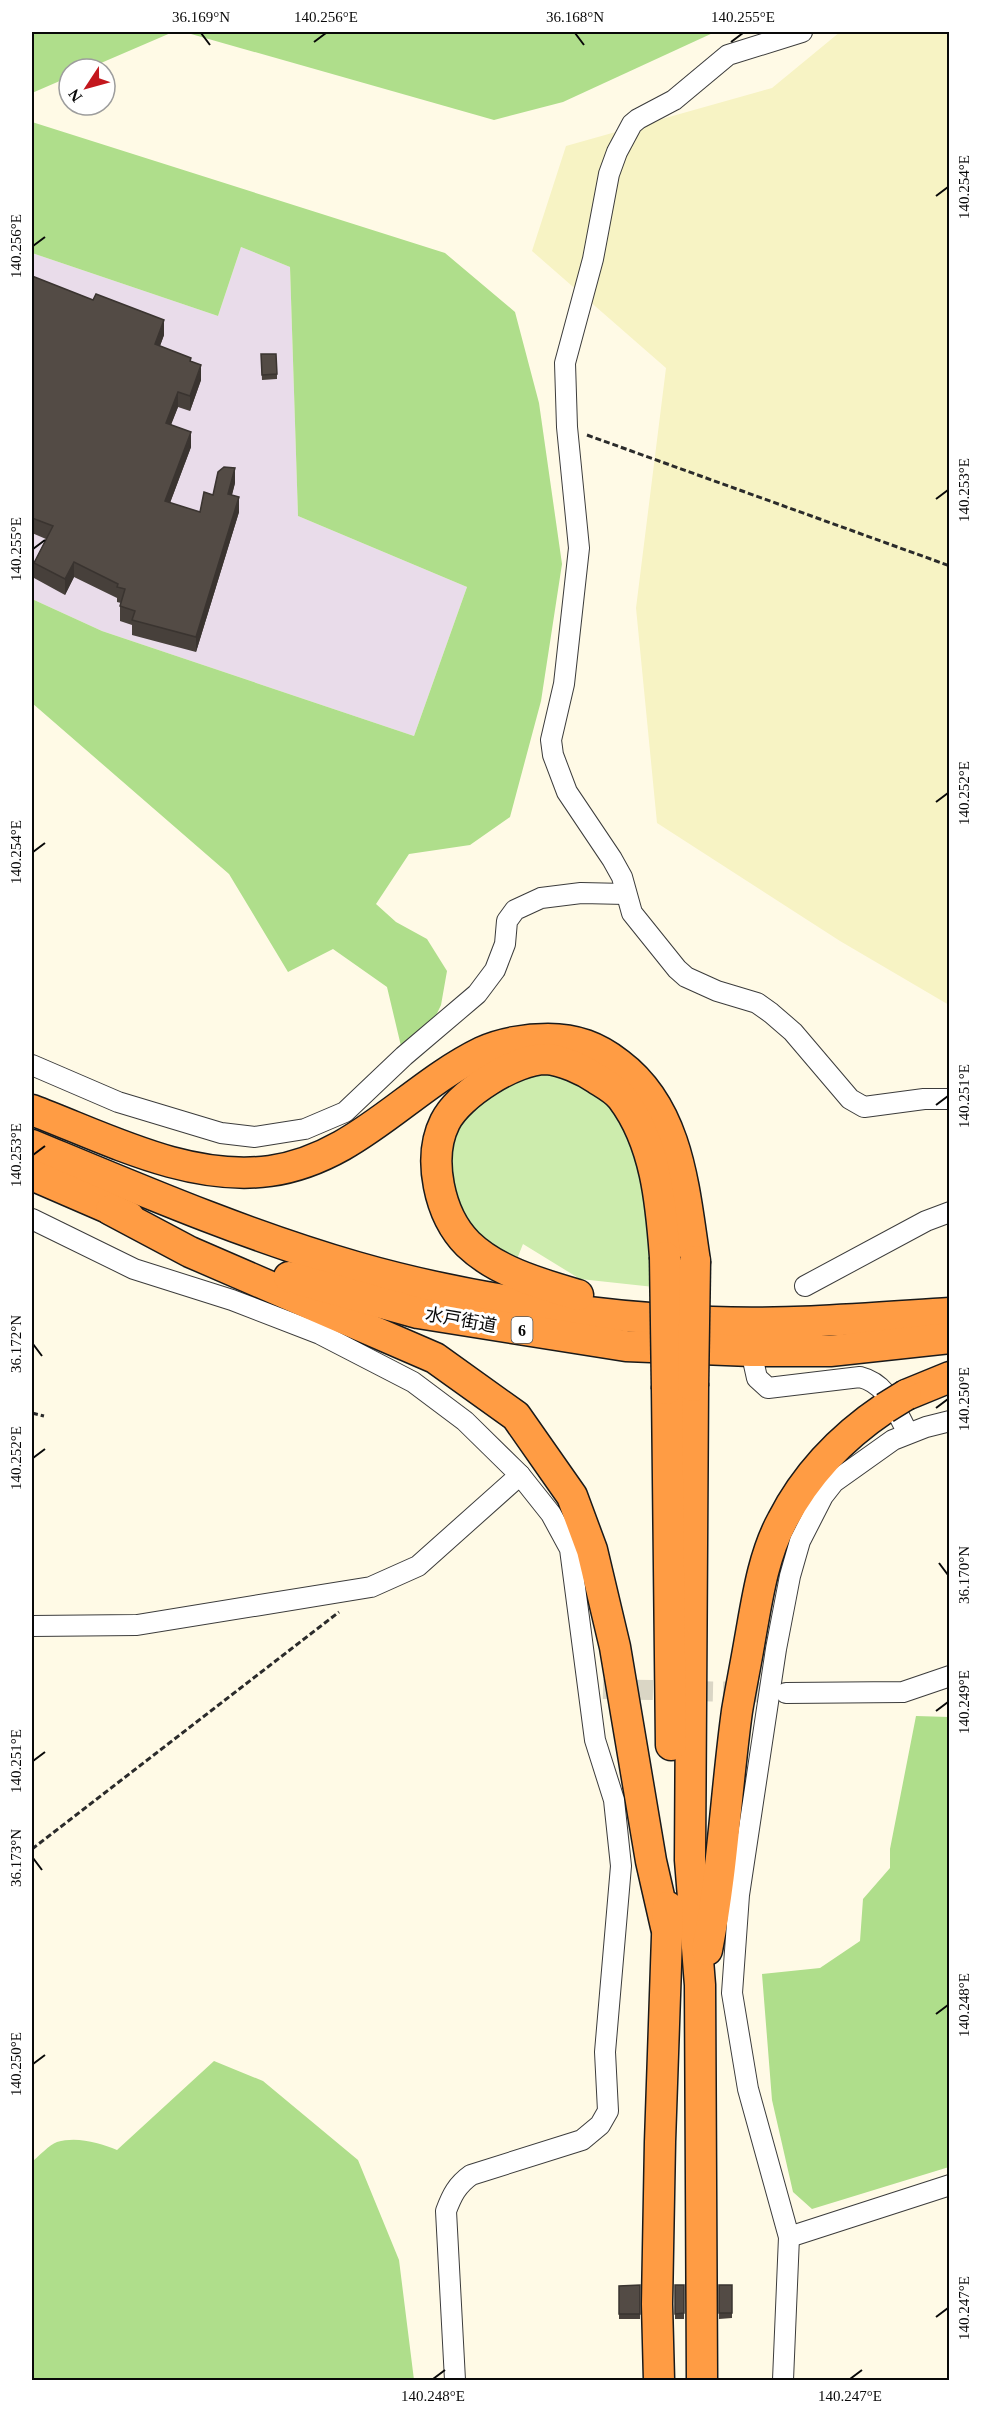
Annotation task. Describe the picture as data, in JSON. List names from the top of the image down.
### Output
{
  "streets": {
    "highway": ["水戸街道", "6"]
  },
  "north": "bottom left",
  "coordinates": [
    "36.169°N",
    "140.256°E",
    "36.168°N",
    "140.255°E",
    "140.254°E",
    "140.253°E",
    "140.252°E",
    "140.251°E",
    "36.172°N",
    "140.250°E",
    "36.170°N",
    "140.249°E",
    "36.173°N",
    "140.248°E",
    "140.247°E"
  ]
}
